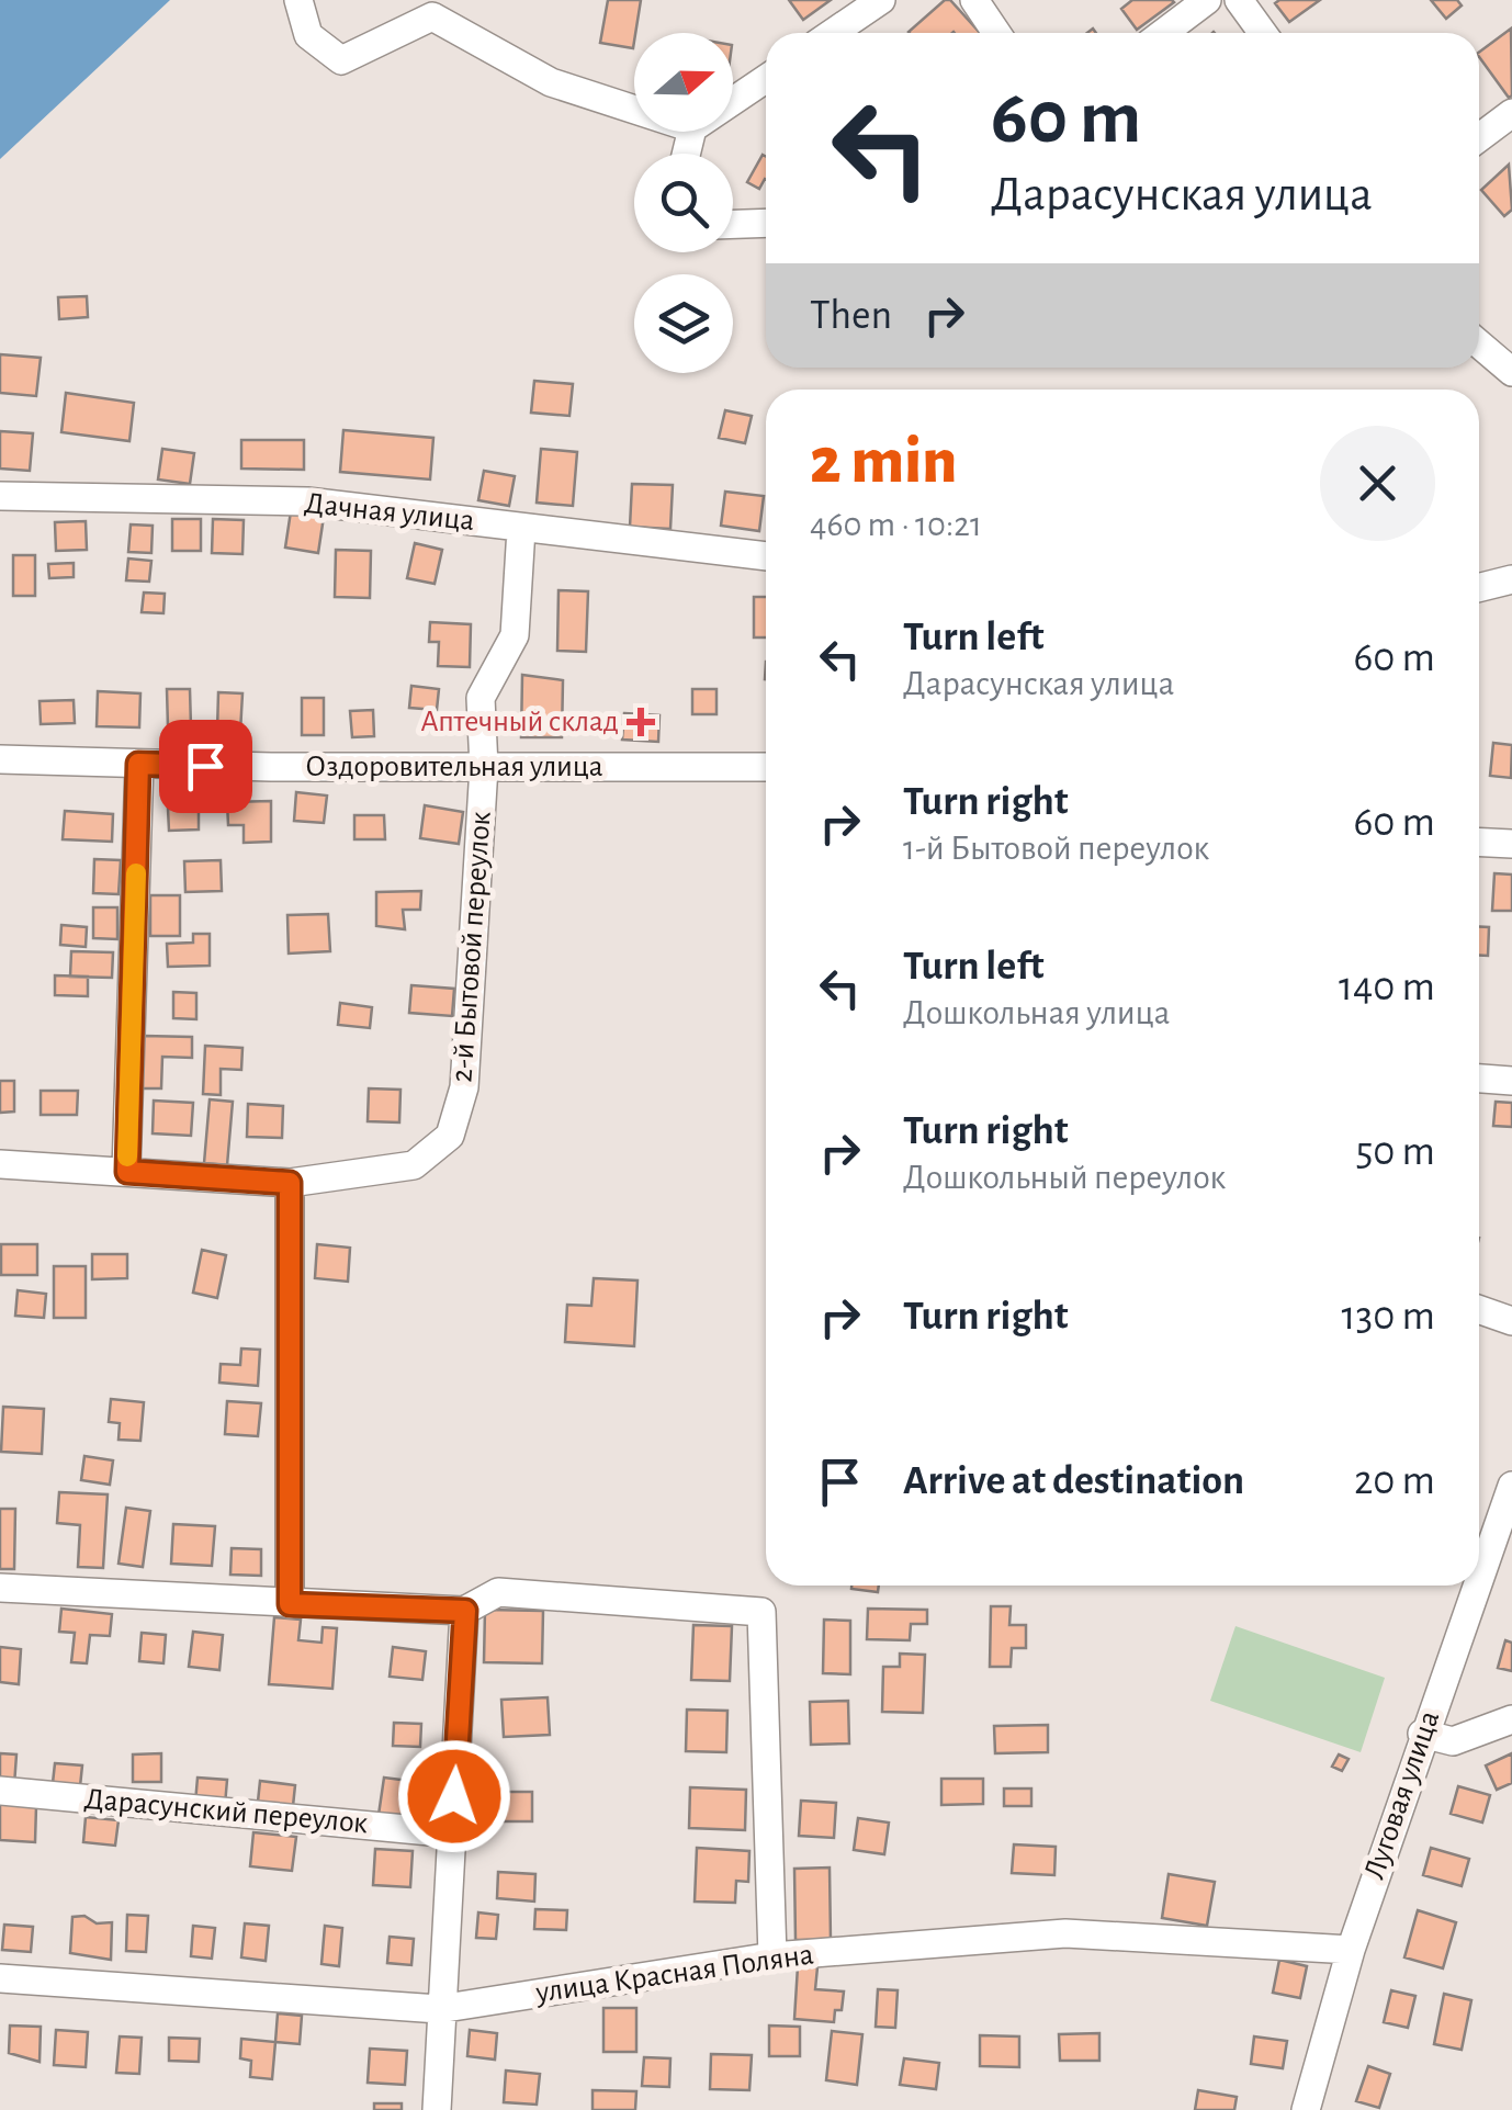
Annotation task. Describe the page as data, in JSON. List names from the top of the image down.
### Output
{
  "streets": {
    "street": [
      "Дачная улица",
      "Оздоровительная улица",
      "2-й Бытовой переулок",
      "Луговая улица",
      "Дарасунский переулок",
      "улица Красная Поляна"
    ]
  },
  "crossings": [
    ["Дачная улица", "2-й Бытовой переулок"],
    ["Оздоровительная улица", "2-й Бытовой переулок"],
    ["Луговая улица", "улица Красная Поляна"]
  ],
  "places": {
    "health": ["Аптечный склад"]
  },
  "north": "right",
  "page": {
    "turn": ["60 m", "Дарасунская улица"],
    "then": "Then",
    "heading": ["2 min", "460 m · 10:21"],
    "list": [
      {
        "name": "Turn left",
        "note": "Дарасунская улица",
        "value": "60 m"
      },
      {
        "name": "Turn right",
        "note": "1-й Бытовой переулок",
        "value": "60 m"
      },
      {
        "name": "Turn left",
        "note": "Дошкольная улица",
        "value": "140 m"
      },
      {
        "name": "Turn right",
        "note": "Дошкольный переулок",
        "value": "50 m"
      },
      {
        "name": "Turn right",
        "value": "130 m"
      },
      {
        "name": "Arrive at destination",
        "value": "20 m"
      }
    ]
  }
}
